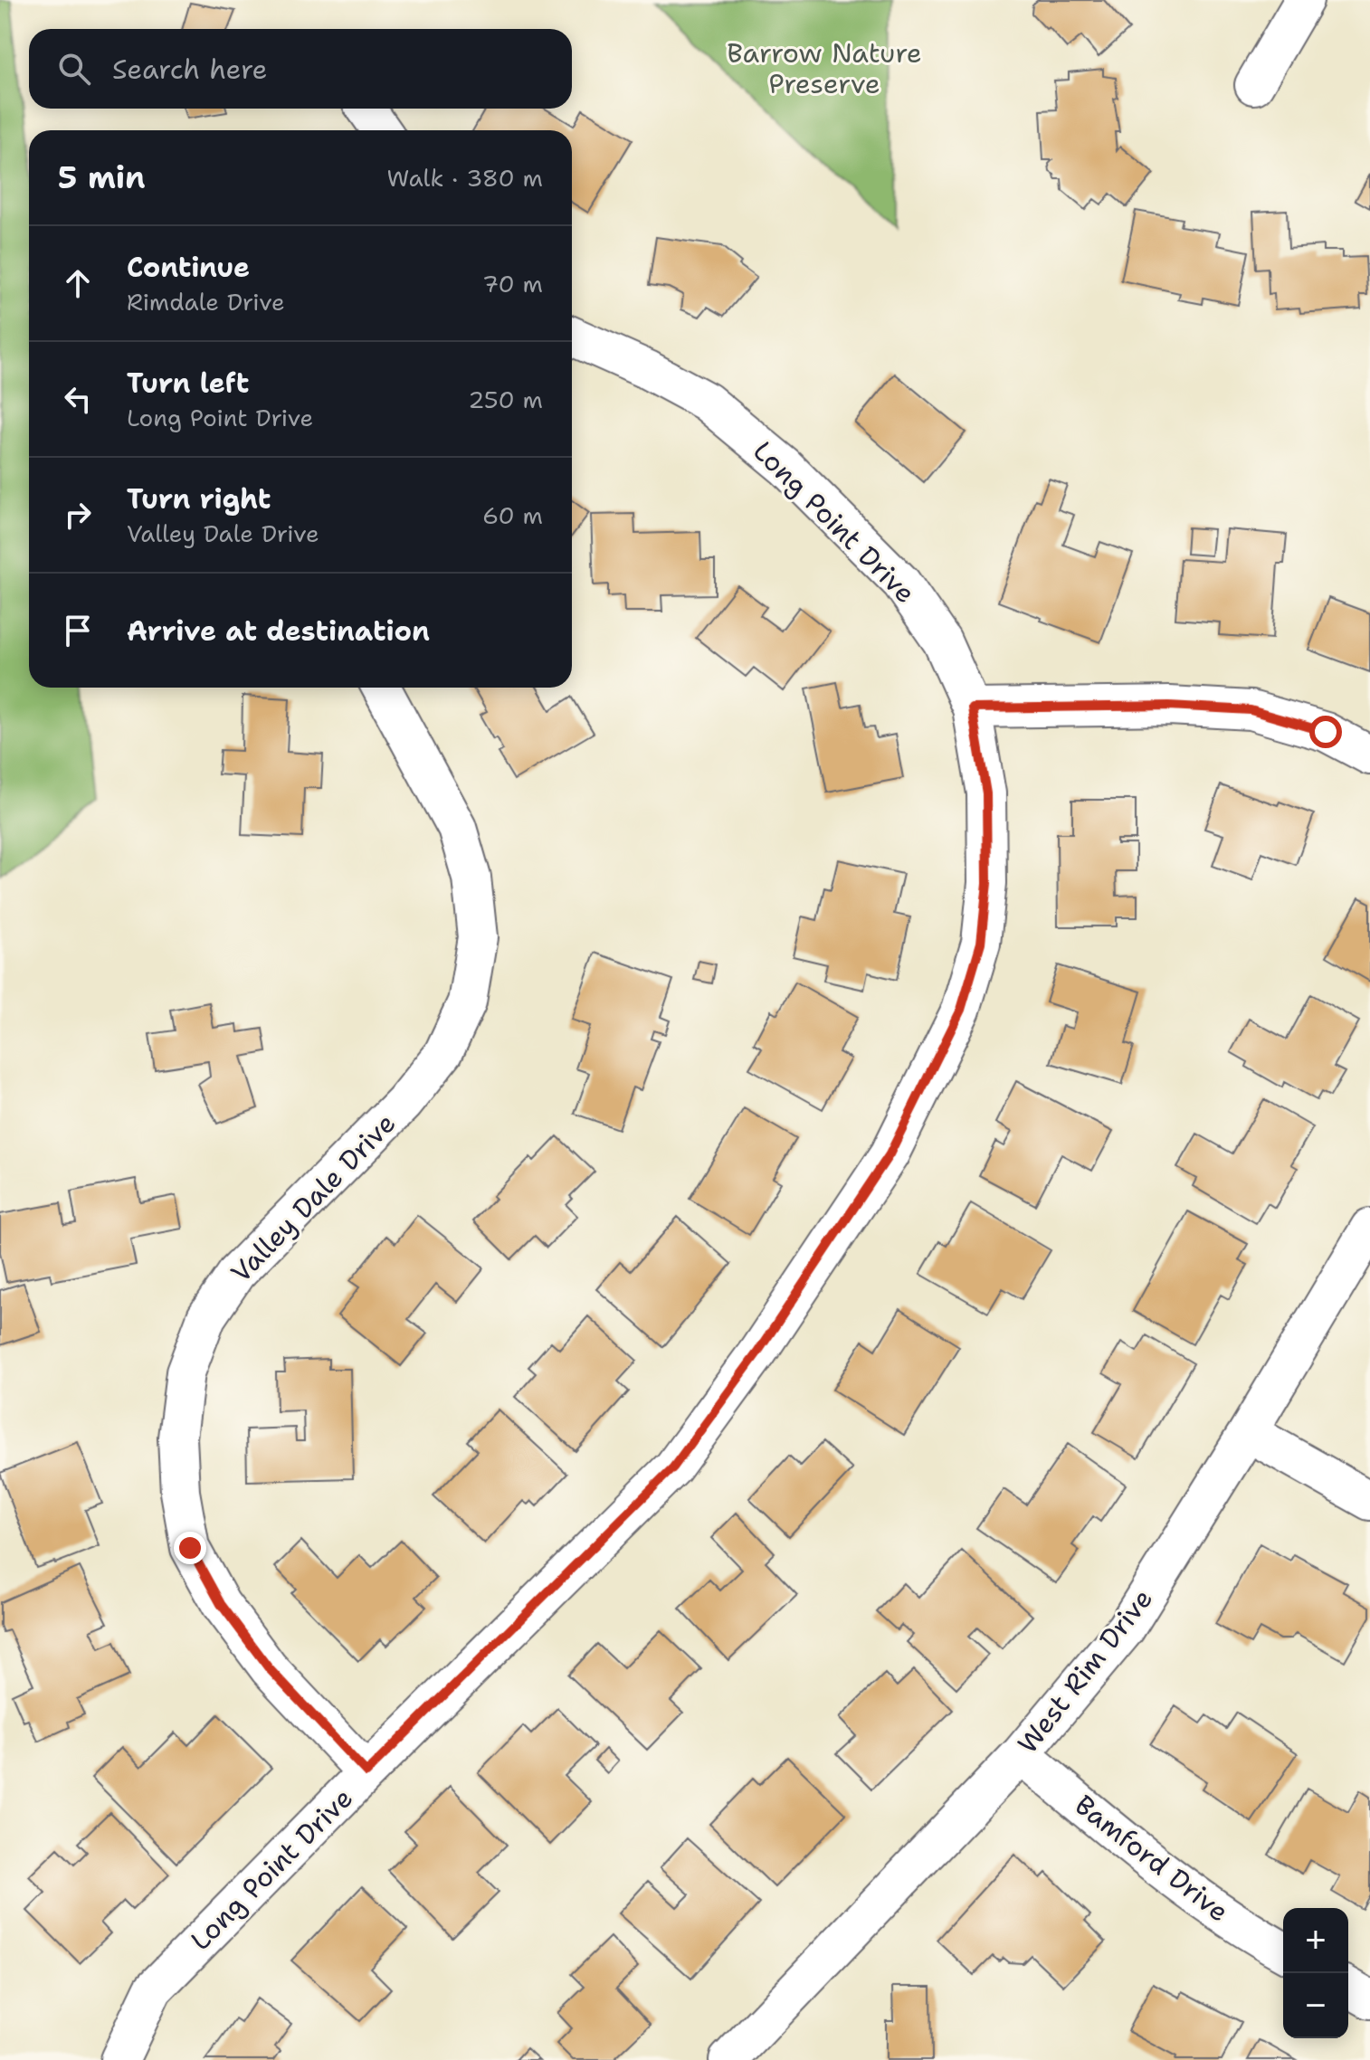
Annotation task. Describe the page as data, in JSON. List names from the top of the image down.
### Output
{
  "streets": {
    "street": [
      "Long Point Drive",
      "Valley Dale Drive",
      "West Rim Drive",
      "Bamford Drive"
    ]
  },
  "crossings": [
    ["Long Point Drive", "Valley Dale Drive"],
    ["West Rim Drive", "Bamford Drive"]
  ],
  "parks": ["Barrow Nature Preserve"],
  "page": {
    "search": "Search here",
    "heading": ["5 min", "Walk · 380 m"],
    "list": [
      ["Continue", "Rimdale Drive", "70 m"],
      ["Turn left", "Long Point Drive", "250 m"],
      ["Turn right", "Valley Dale Drive", "60 m"],
      "Arrive at destination"
    ],
    "map_buttons": ["+", "−"]
  }
}
